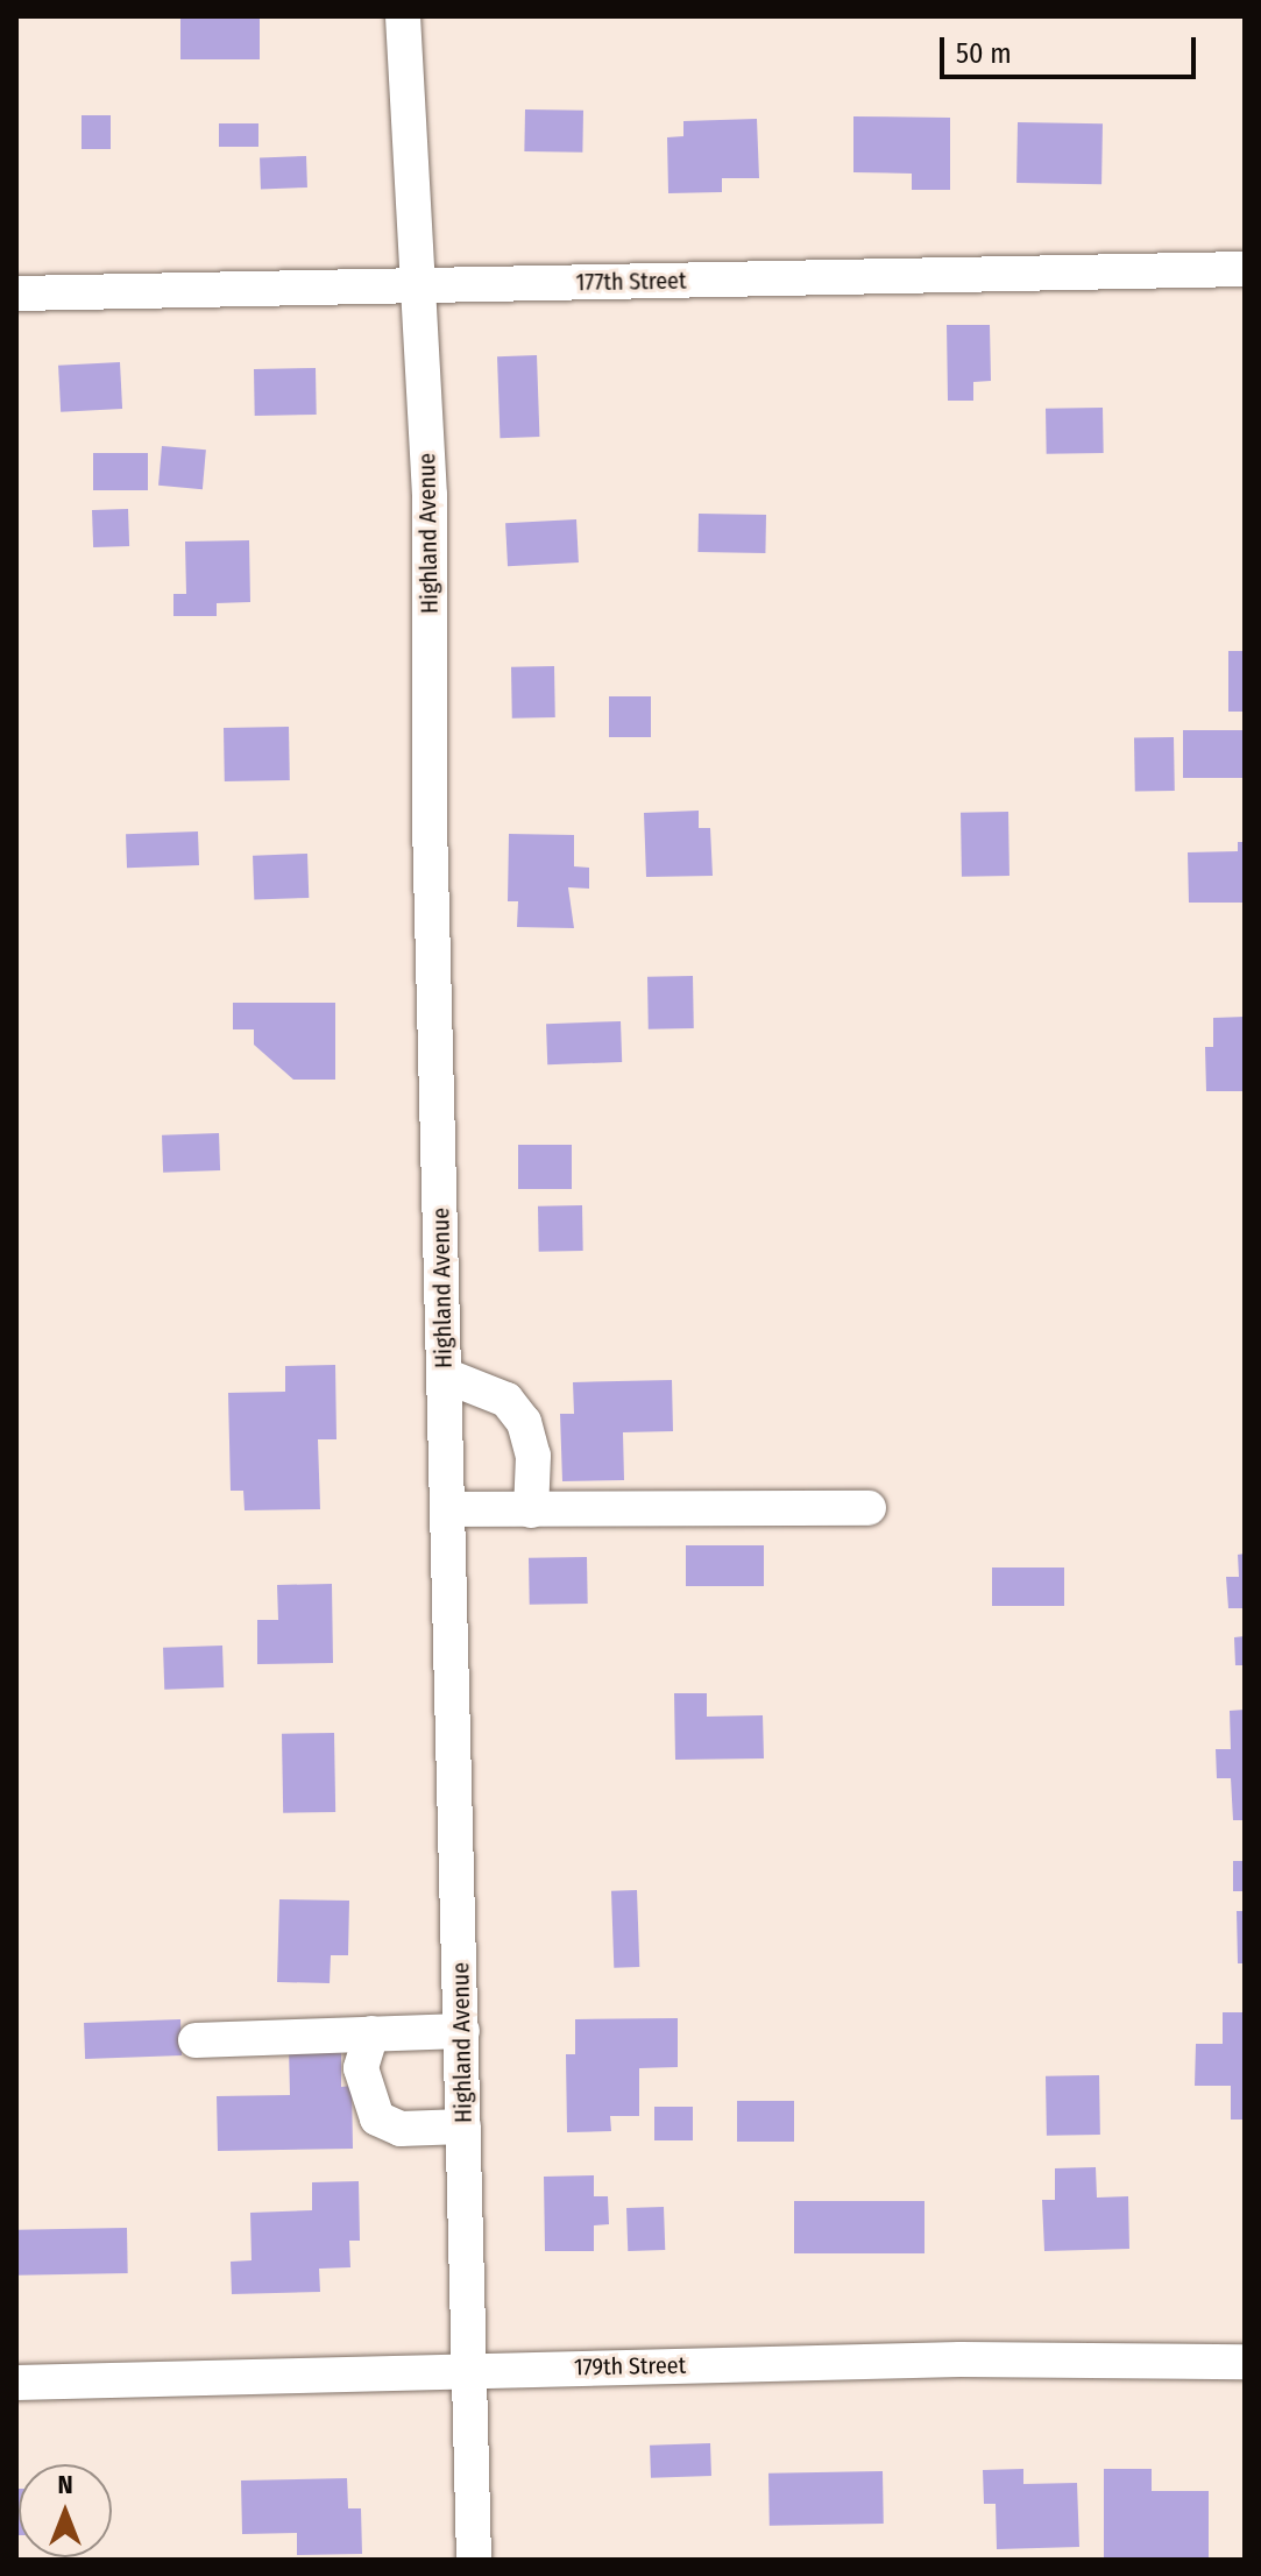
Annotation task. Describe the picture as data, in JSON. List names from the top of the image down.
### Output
{
  "streets": {
    "street": ["177th Street", "Highland Avenue", "179th Street"]
  },
  "crossings": [
    ["177th Street", "Highland Avenue"],
    ["Highland Avenue", "179th Street"]
  ],
  "scale_bar": "50 m",
  "north": "top"
}
